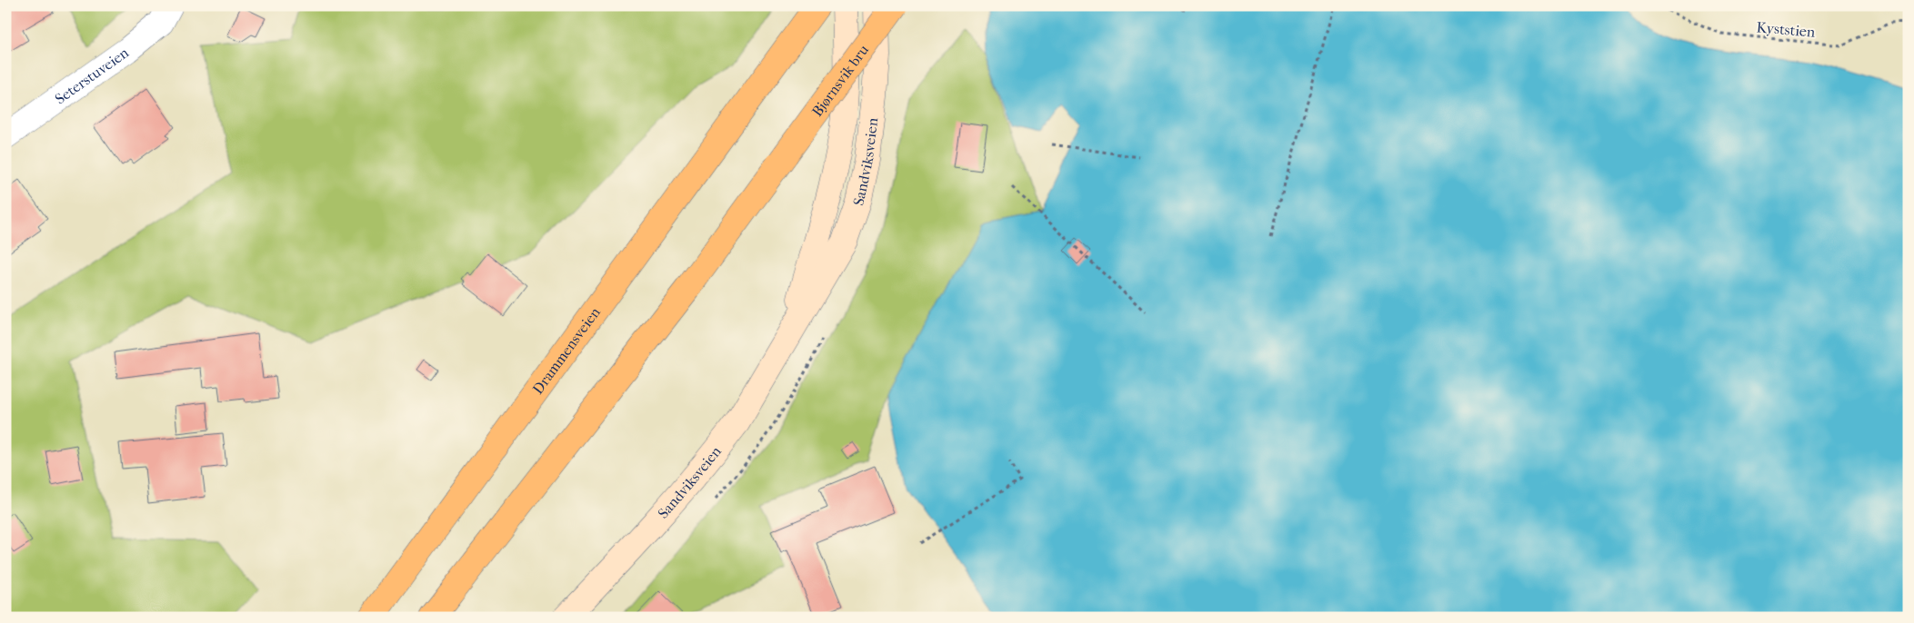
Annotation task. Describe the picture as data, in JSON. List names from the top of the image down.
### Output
{
  "streets": {
    "highway": ["Bjørnsvik bru", "Drammensveien"],
    "main road": ["Sandviksveien"],
    "street": ["Seterstuveien"],
    "path": ["Kyststien"]
  }
}
